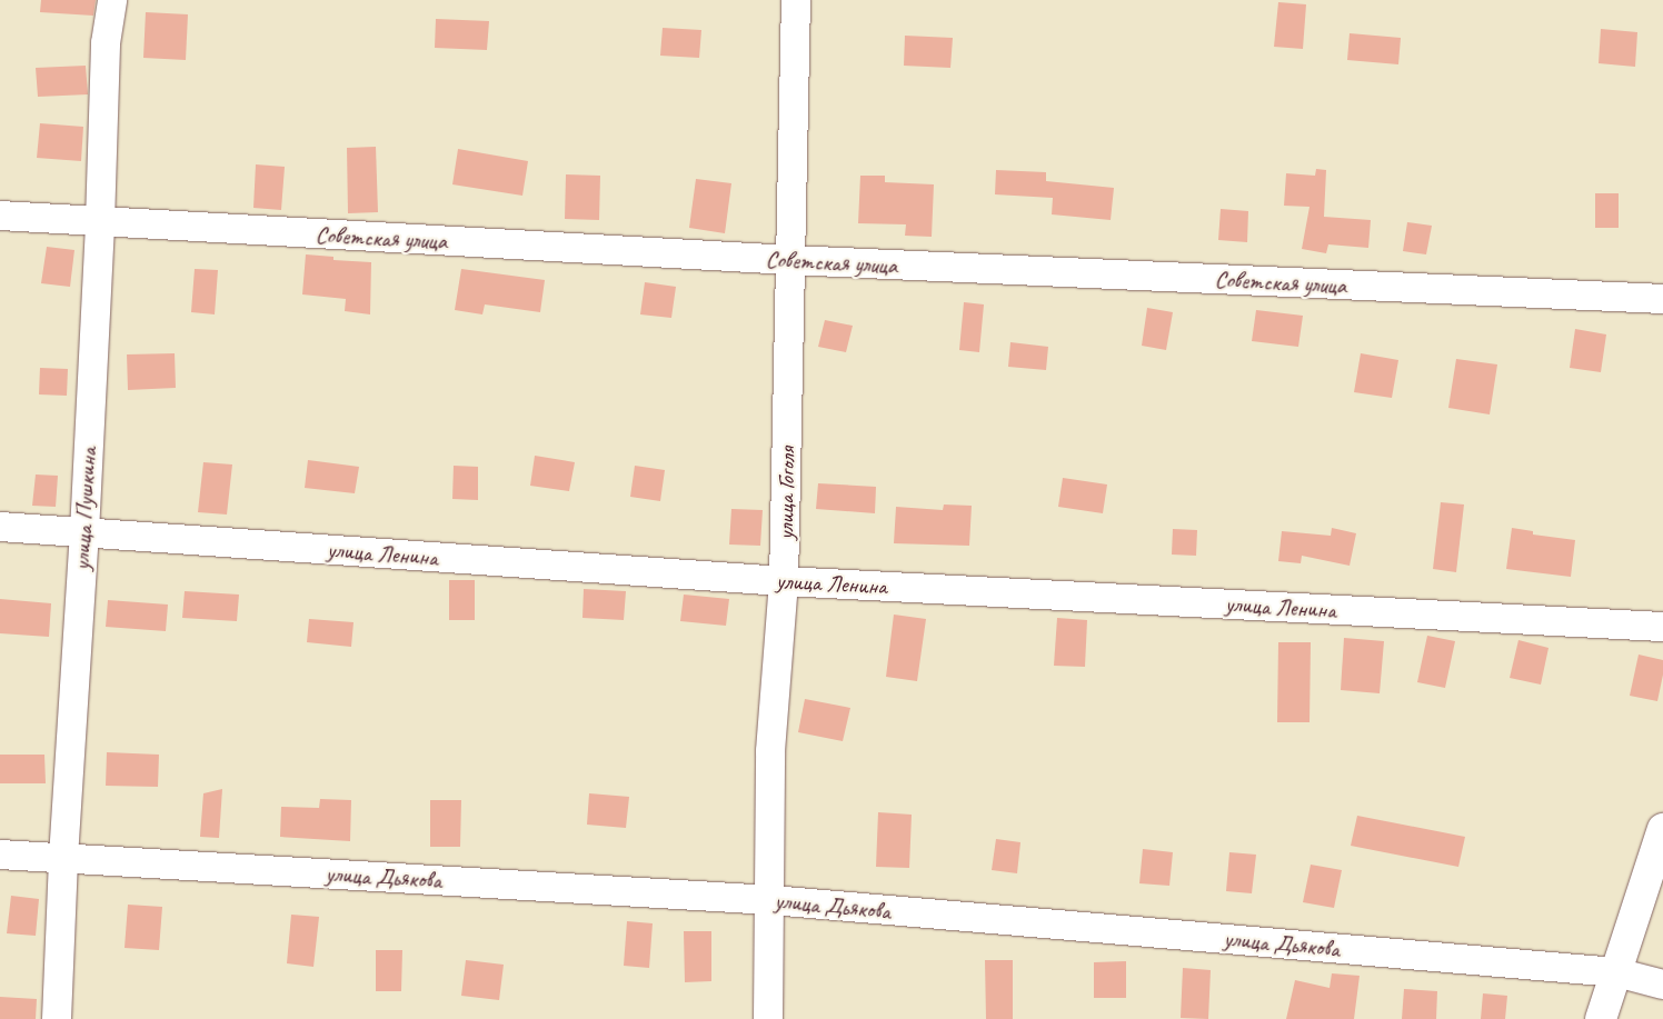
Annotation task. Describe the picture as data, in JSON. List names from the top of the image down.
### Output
{
  "streets": {
    "street": [
      "Советская улица",
      "улица Гоголя",
      "улица Пушкина",
      "улица Ленина",
      "улица Дьякова"
    ]
  },
  "crossings": [
    ["Советская улица", "улица Гоголя"],
    ["Советская улица", "улица Пушкина"],
    ["улица Гоголя", "улица Ленина"],
    ["улица Гоголя", "улица Дьякова"],
    ["улица Пушкина", "улица Ленина"],
    ["улица Пушкина", "улица Дьякова"]
  ]
}
